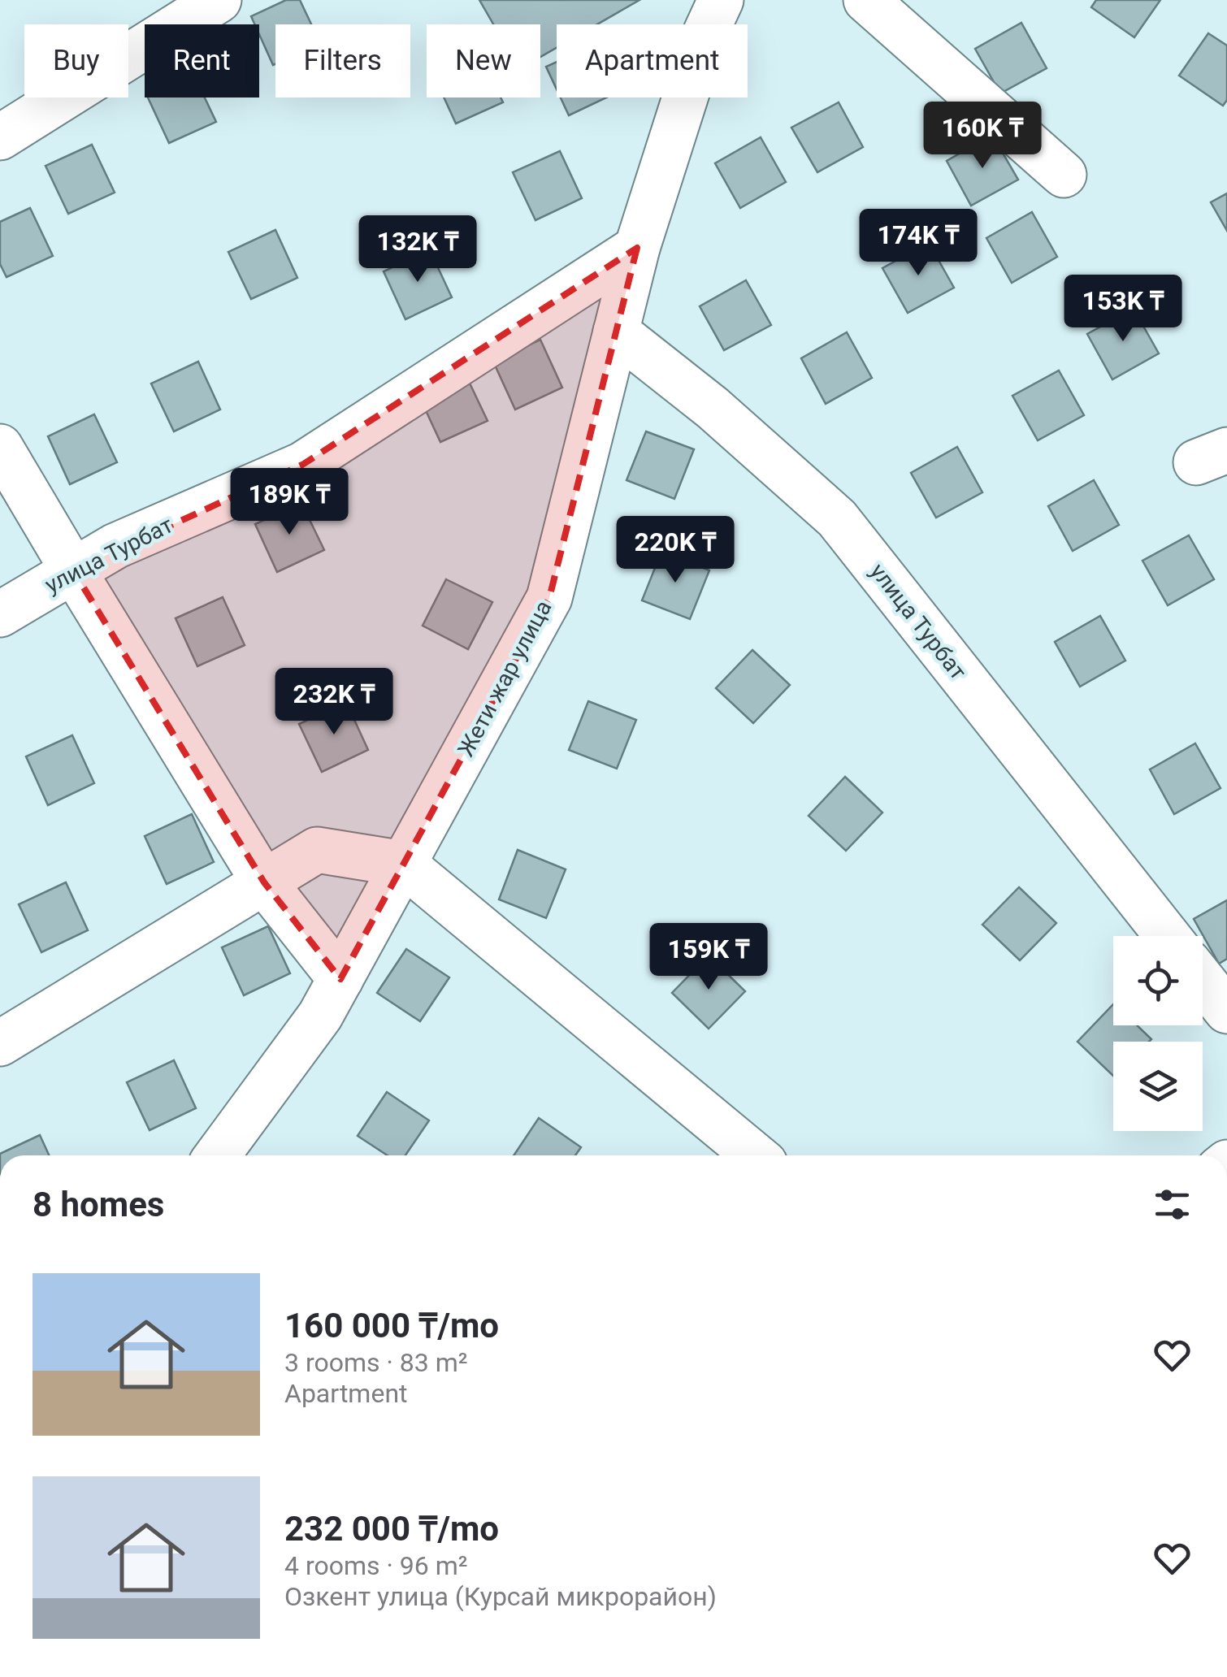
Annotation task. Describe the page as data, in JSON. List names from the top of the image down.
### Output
{
  "streets": {
    "street": ["улица Турбат", "Жети жар улица"]
  },
  "crossings": [
    ["улица Турбат", "Жети жар улица"]
  ],
  "page": {
    "chip": [
      "Buy",
      "Rent",
      "Filters",
      "New",
      "Apartment"
    ],
    "price": [
      "160K ₸",
      "174K ₸",
      "132K ₸",
      "153K ₸",
      "189K ₸",
      "220K ₸",
      "232K ₸",
      "159K ₸"
    ],
    "heading": "8 homes",
    "list": [
      {
        "name": "160 000 ₸/mo",
        "note": "3 rooms · 83 m² · Apartment"
      },
      {
        "name": "232 000 ₸/mo",
        "note": "4 rooms · 96 m² · Озкент улица (Курсай микрорайон)"
      }
    ]
  }
}
